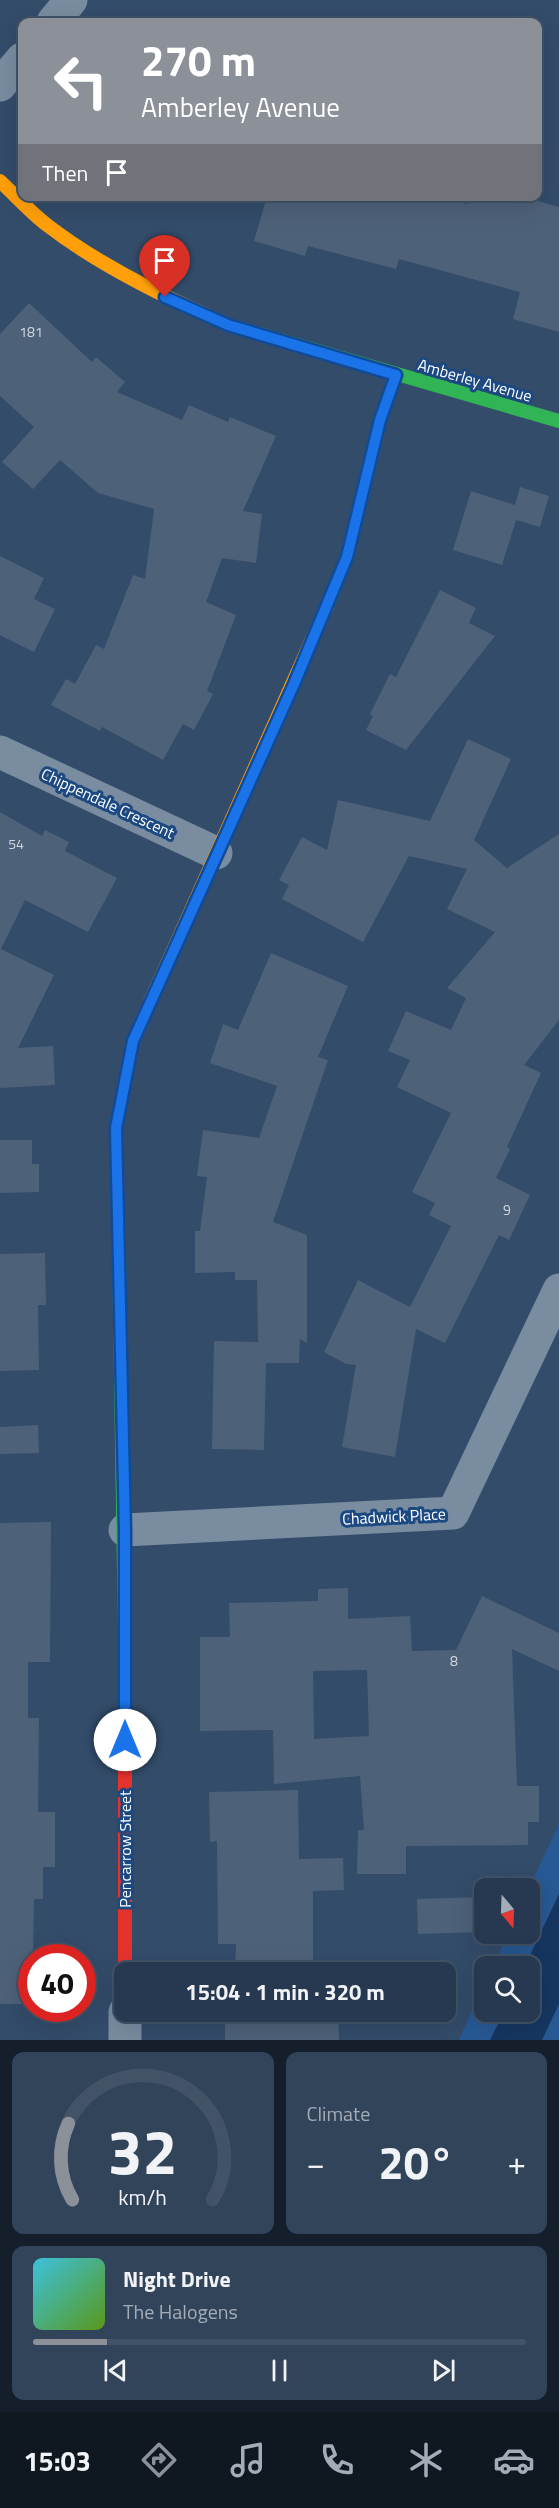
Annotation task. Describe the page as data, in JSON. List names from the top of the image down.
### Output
{
  "streets": {
    "street": [
      "Amberley Avenue",
      "Chippendale Crescent",
      "Chadwick Place",
      "Pencarrow Street"
    ]
  },
  "crossings": [
    ["Amberley Avenue", "Pencarrow Street"],
    ["Chippendale Crescent", "Pencarrow Street"],
    ["Chadwick Place", "Pencarrow Street"]
  ],
  "house_numbers": [
    "181",
    "54",
    "9",
    "8"
  ],
  "north": "bottom",
  "page": {
    "turn": ["270 m", "Amberley Avenue"],
    "then": "Then",
    "limit": "40",
    "trip": "15:04 · 1 min · 320 m",
    "tile": "Climate",
    "heat": ["−", "20°", "+"],
    "song": ["Night Drive", "The Halogens"],
    "tabs": "15:03",
    "gauge": ["32", "km/h"]
  }
}
